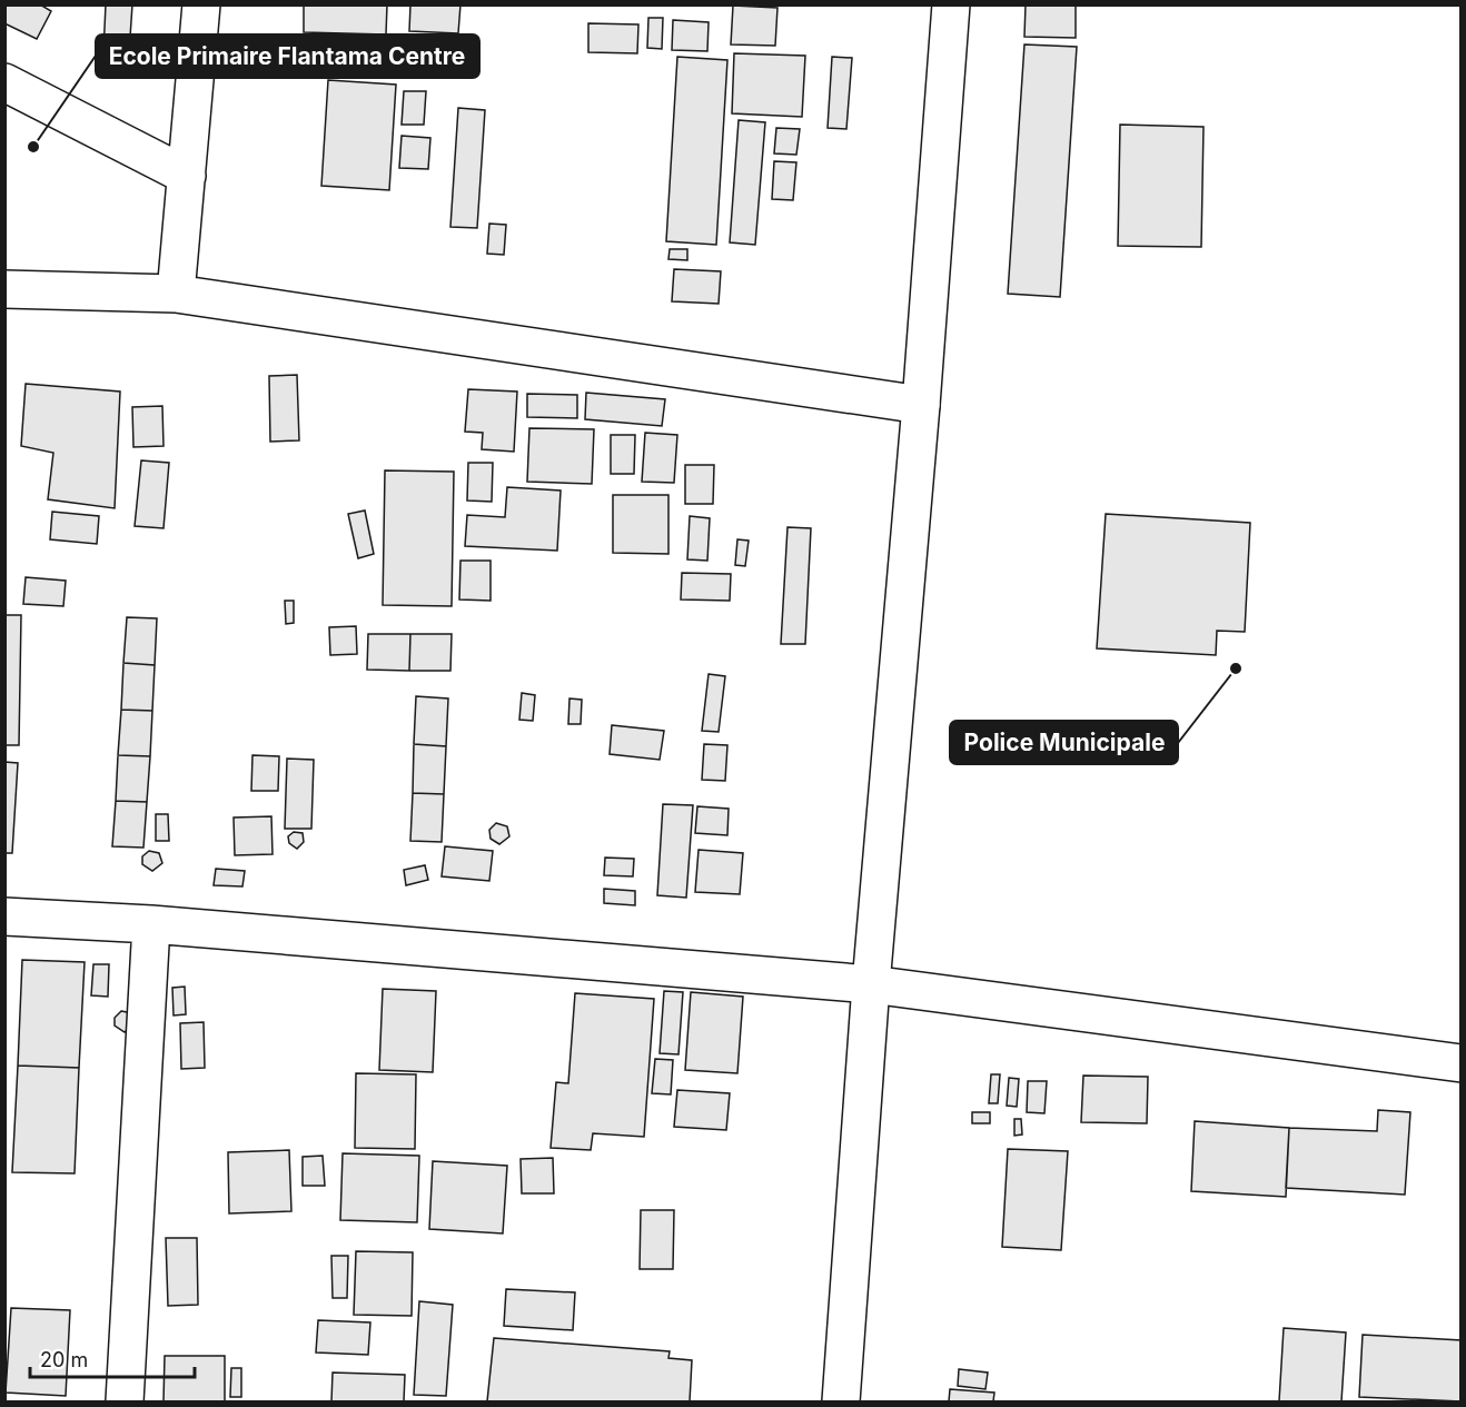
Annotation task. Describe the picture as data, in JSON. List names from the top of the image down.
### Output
{
  "places": ["Ecole Primaire Flantama Centre", "Police Municipale"],
  "scale_bar": "20 m"
}
